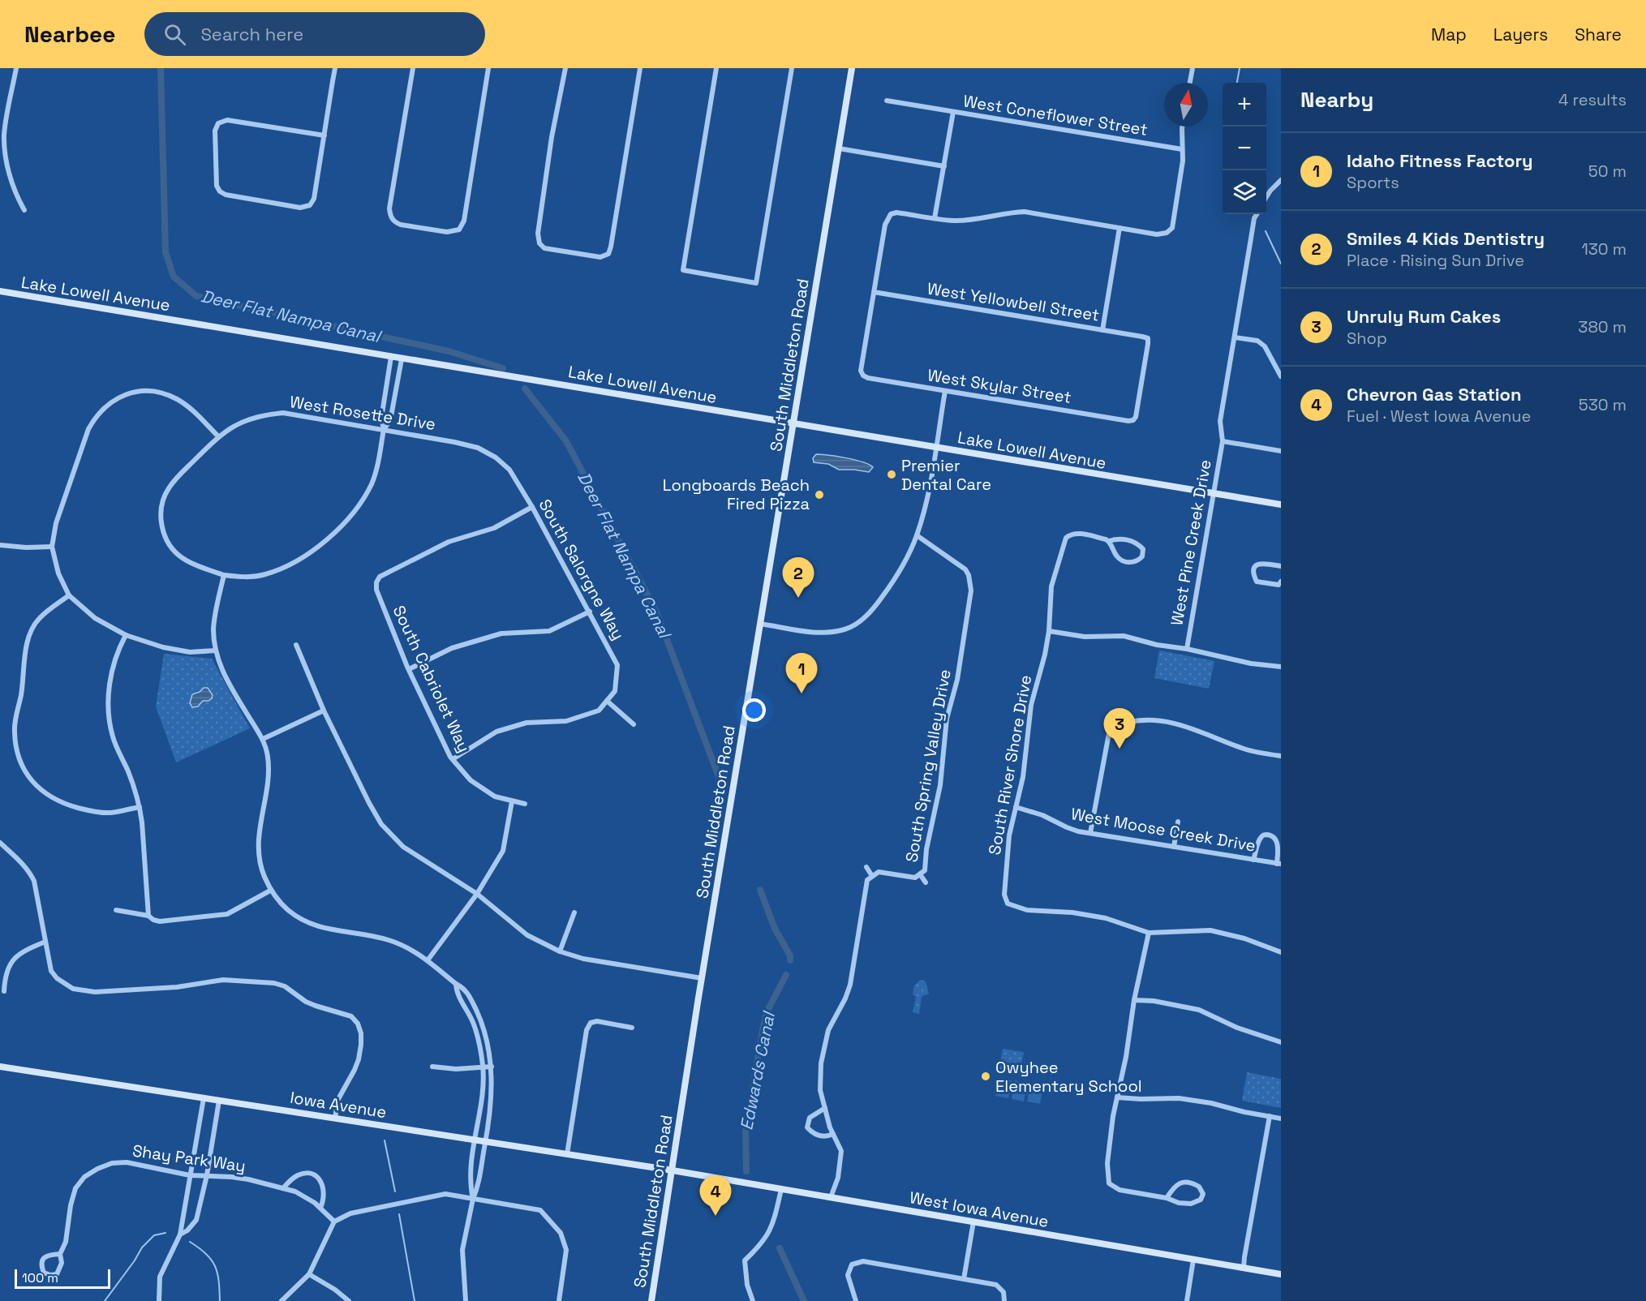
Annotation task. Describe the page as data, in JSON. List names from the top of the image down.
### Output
{
  "streets": {
    "street": [
      "West Coneflower Street",
      "Lake Lowell Avenue",
      "West Yellowbell Street",
      "South Middleton Road",
      "West Skylar Street",
      "West Rosette Drive",
      "West Pine Creek Drive",
      "South Salorgne Way",
      "South Cabriolet Way",
      "South River Shore Drive",
      "South Spring Valley Drive",
      "West Moose Creek Drive",
      "Iowa Avenue",
      "Shay Park Way",
      "West Iowa Avenue"
    ]
  },
  "crossings": [
    ["Lake Lowell Avenue", "South Middleton Road"],
    ["Lake Lowell Avenue", "West Pine Creek Drive"],
    ["West Yellowbell Street", "West Skylar Street"],
    ["South Middleton Road", "Iowa Avenue"],
    ["South Middleton Road", "West Iowa Avenue"],
    ["West Rosette Drive", "South Salorgne Way"],
    ["South Salorgne Way", "South Cabriolet Way"],
    ["South River Shore Drive", "West Moose Creek Drive"],
    ["Iowa Avenue", "West Iowa Avenue"]
  ],
  "water": ["Deer Flat Nampa Canal", "Edwards Canal"],
  "places": ["Premier Dental Care", "Longboards Beach Fired Pizza", "Owyhee Elementary School"],
  "scale_bar": "100 m",
  "north": "top",
  "page": {
    "header": "Nearbee",
    "search": "Search here",
    "nav": ["Map", "Layers", "Share"],
    "heading": ["Nearby", "4 results"],
    "map_buttons": ["+", "−"],
    "list": [
      {
        "mark": "1",
        "name": "Idaho Fitness Factory",
        "note": "Sports",
        "value": "50 m"
      },
      {
        "mark": "2",
        "name": "Smiles 4 Kids Dentistry",
        "note": "Place · Rising Sun Drive",
        "value": "130 m"
      },
      {
        "mark": "3",
        "name": "Unruly Rum Cakes",
        "note": "Shop",
        "value": "380 m"
      },
      {
        "mark": "4",
        "name": "Chevron Gas Station",
        "note": "Fuel · West Iowa Avenue",
        "value": "530 m"
      }
    ],
    "pins": [
      "2",
      "1",
      "3",
      "4"
    ],
    "scale": "100 m"
  }
}
